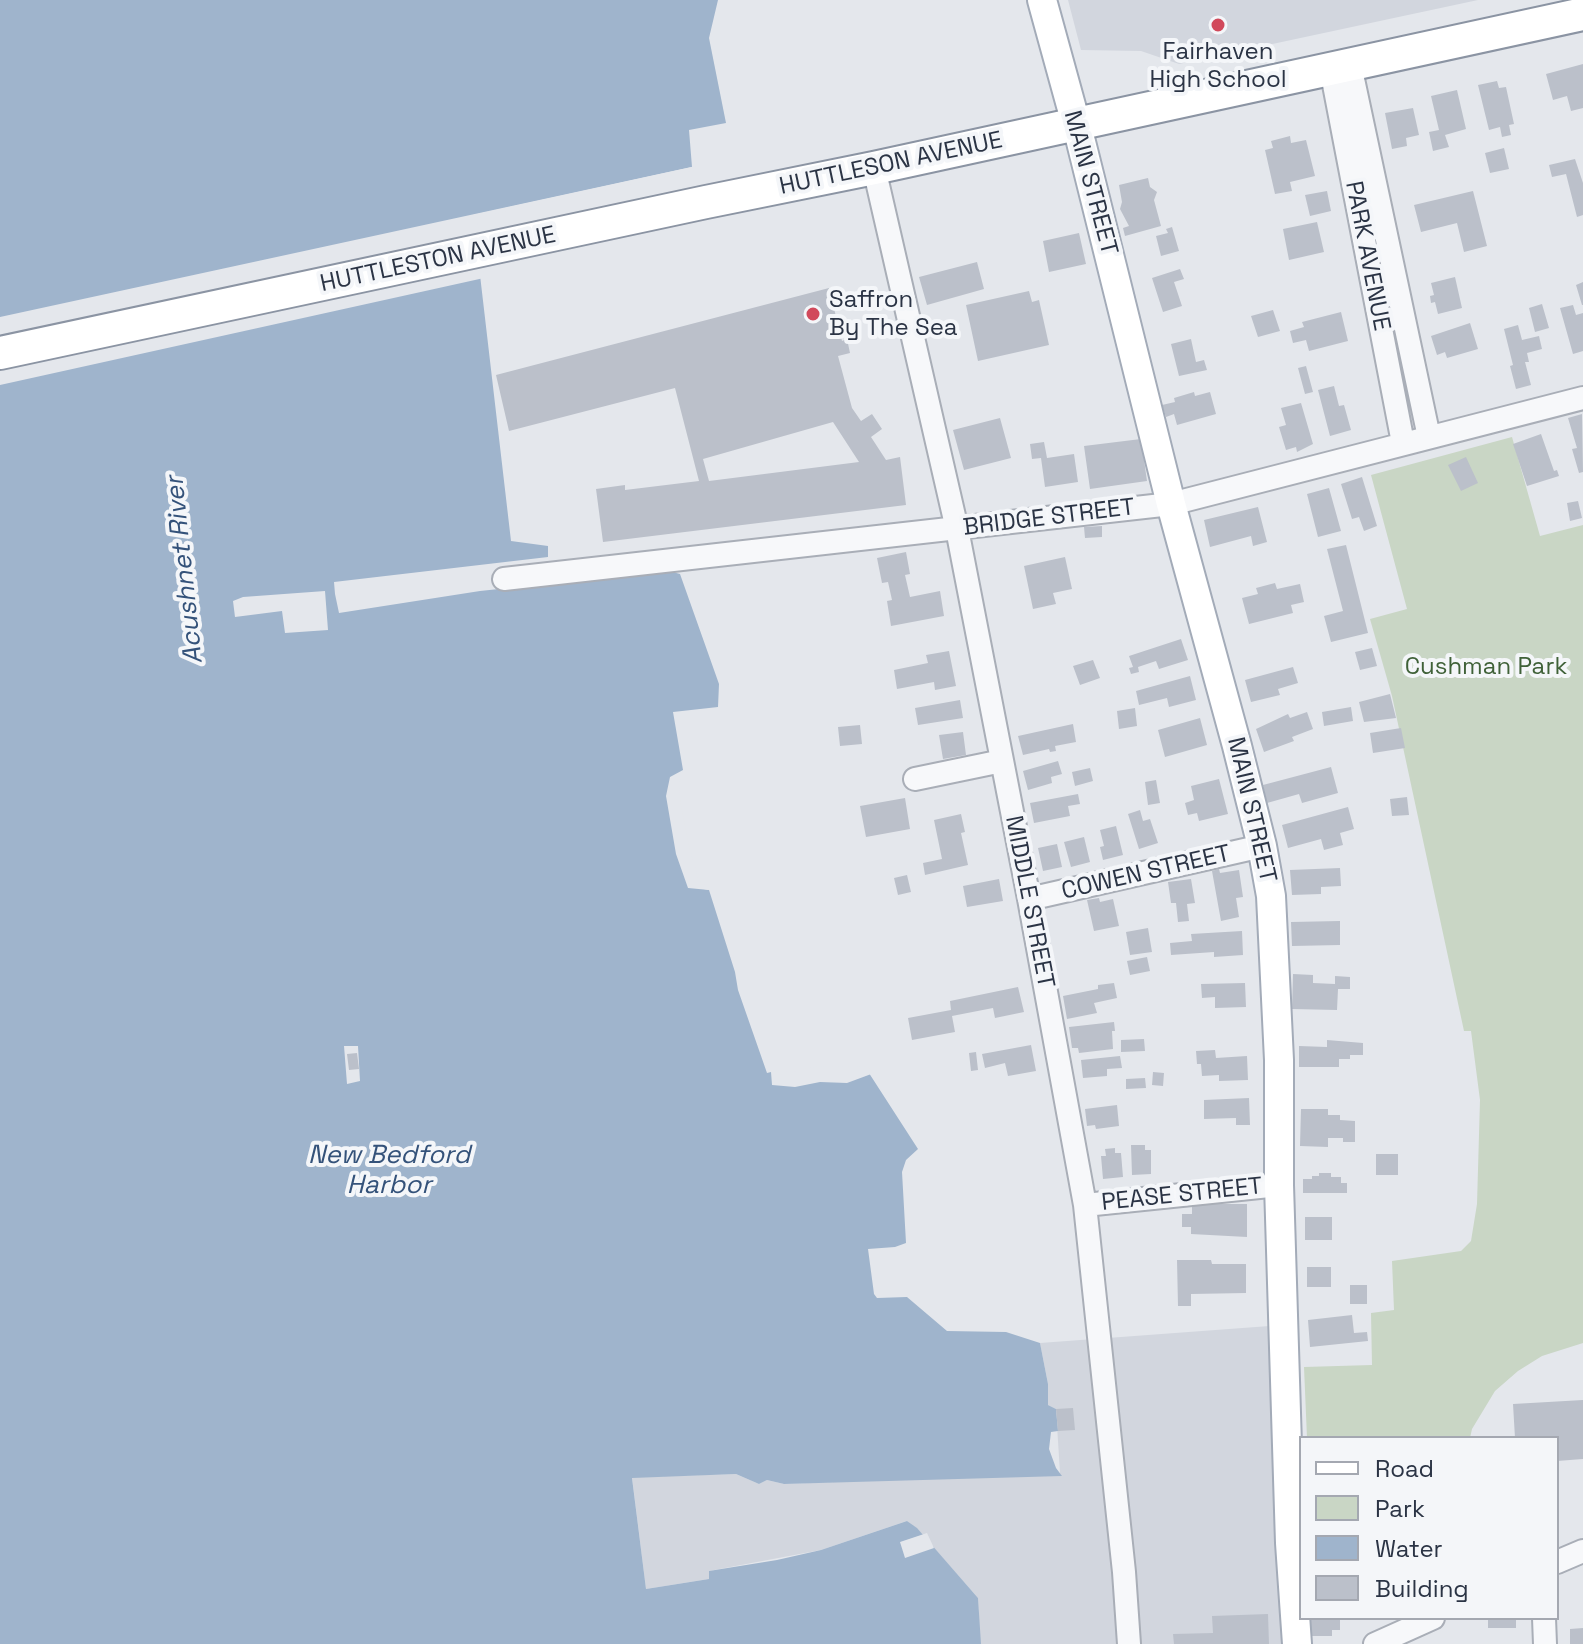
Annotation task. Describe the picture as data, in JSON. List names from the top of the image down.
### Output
{
  "streets": {
    "highway": ["HUTTLESON AVENUE", "HUTTLESTON AVENUE"],
    "main road": ["MAIN STREET"],
    "street": [
      "PARK AVENUE",
      "BRIDGE STREET",
      "COWEN STREET",
      "MIDDLE STREET",
      "PEASE STREET"
    ]
  },
  "crossings": [
    ["HUTTLESON AVENUE", "MAIN STREET"],
    ["HUTTLESON AVENUE", "HUTTLESTON AVENUE"],
    ["HUTTLESON AVENUE", "MIDDLE STREET"],
    ["MAIN STREET", "BRIDGE STREET"],
    ["MAIN STREET", "COWEN STREET"],
    ["MAIN STREET", "PEASE STREET"],
    ["PARK AVENUE", "BRIDGE STREET"],
    ["BRIDGE STREET", "MIDDLE STREET"],
    ["COWEN STREET", "MIDDLE STREET"],
    ["MIDDLE STREET", "PEASE STREET"]
  ],
  "water": ["Acushnet River", "New Bedford Harbor"],
  "parks": ["Cushman Park"],
  "places": ["Fairhaven High School", "Saffron By The Sea"],
  "legend": [
    "Road",
    "Park",
    "Water",
    "Building"
  ]
}
